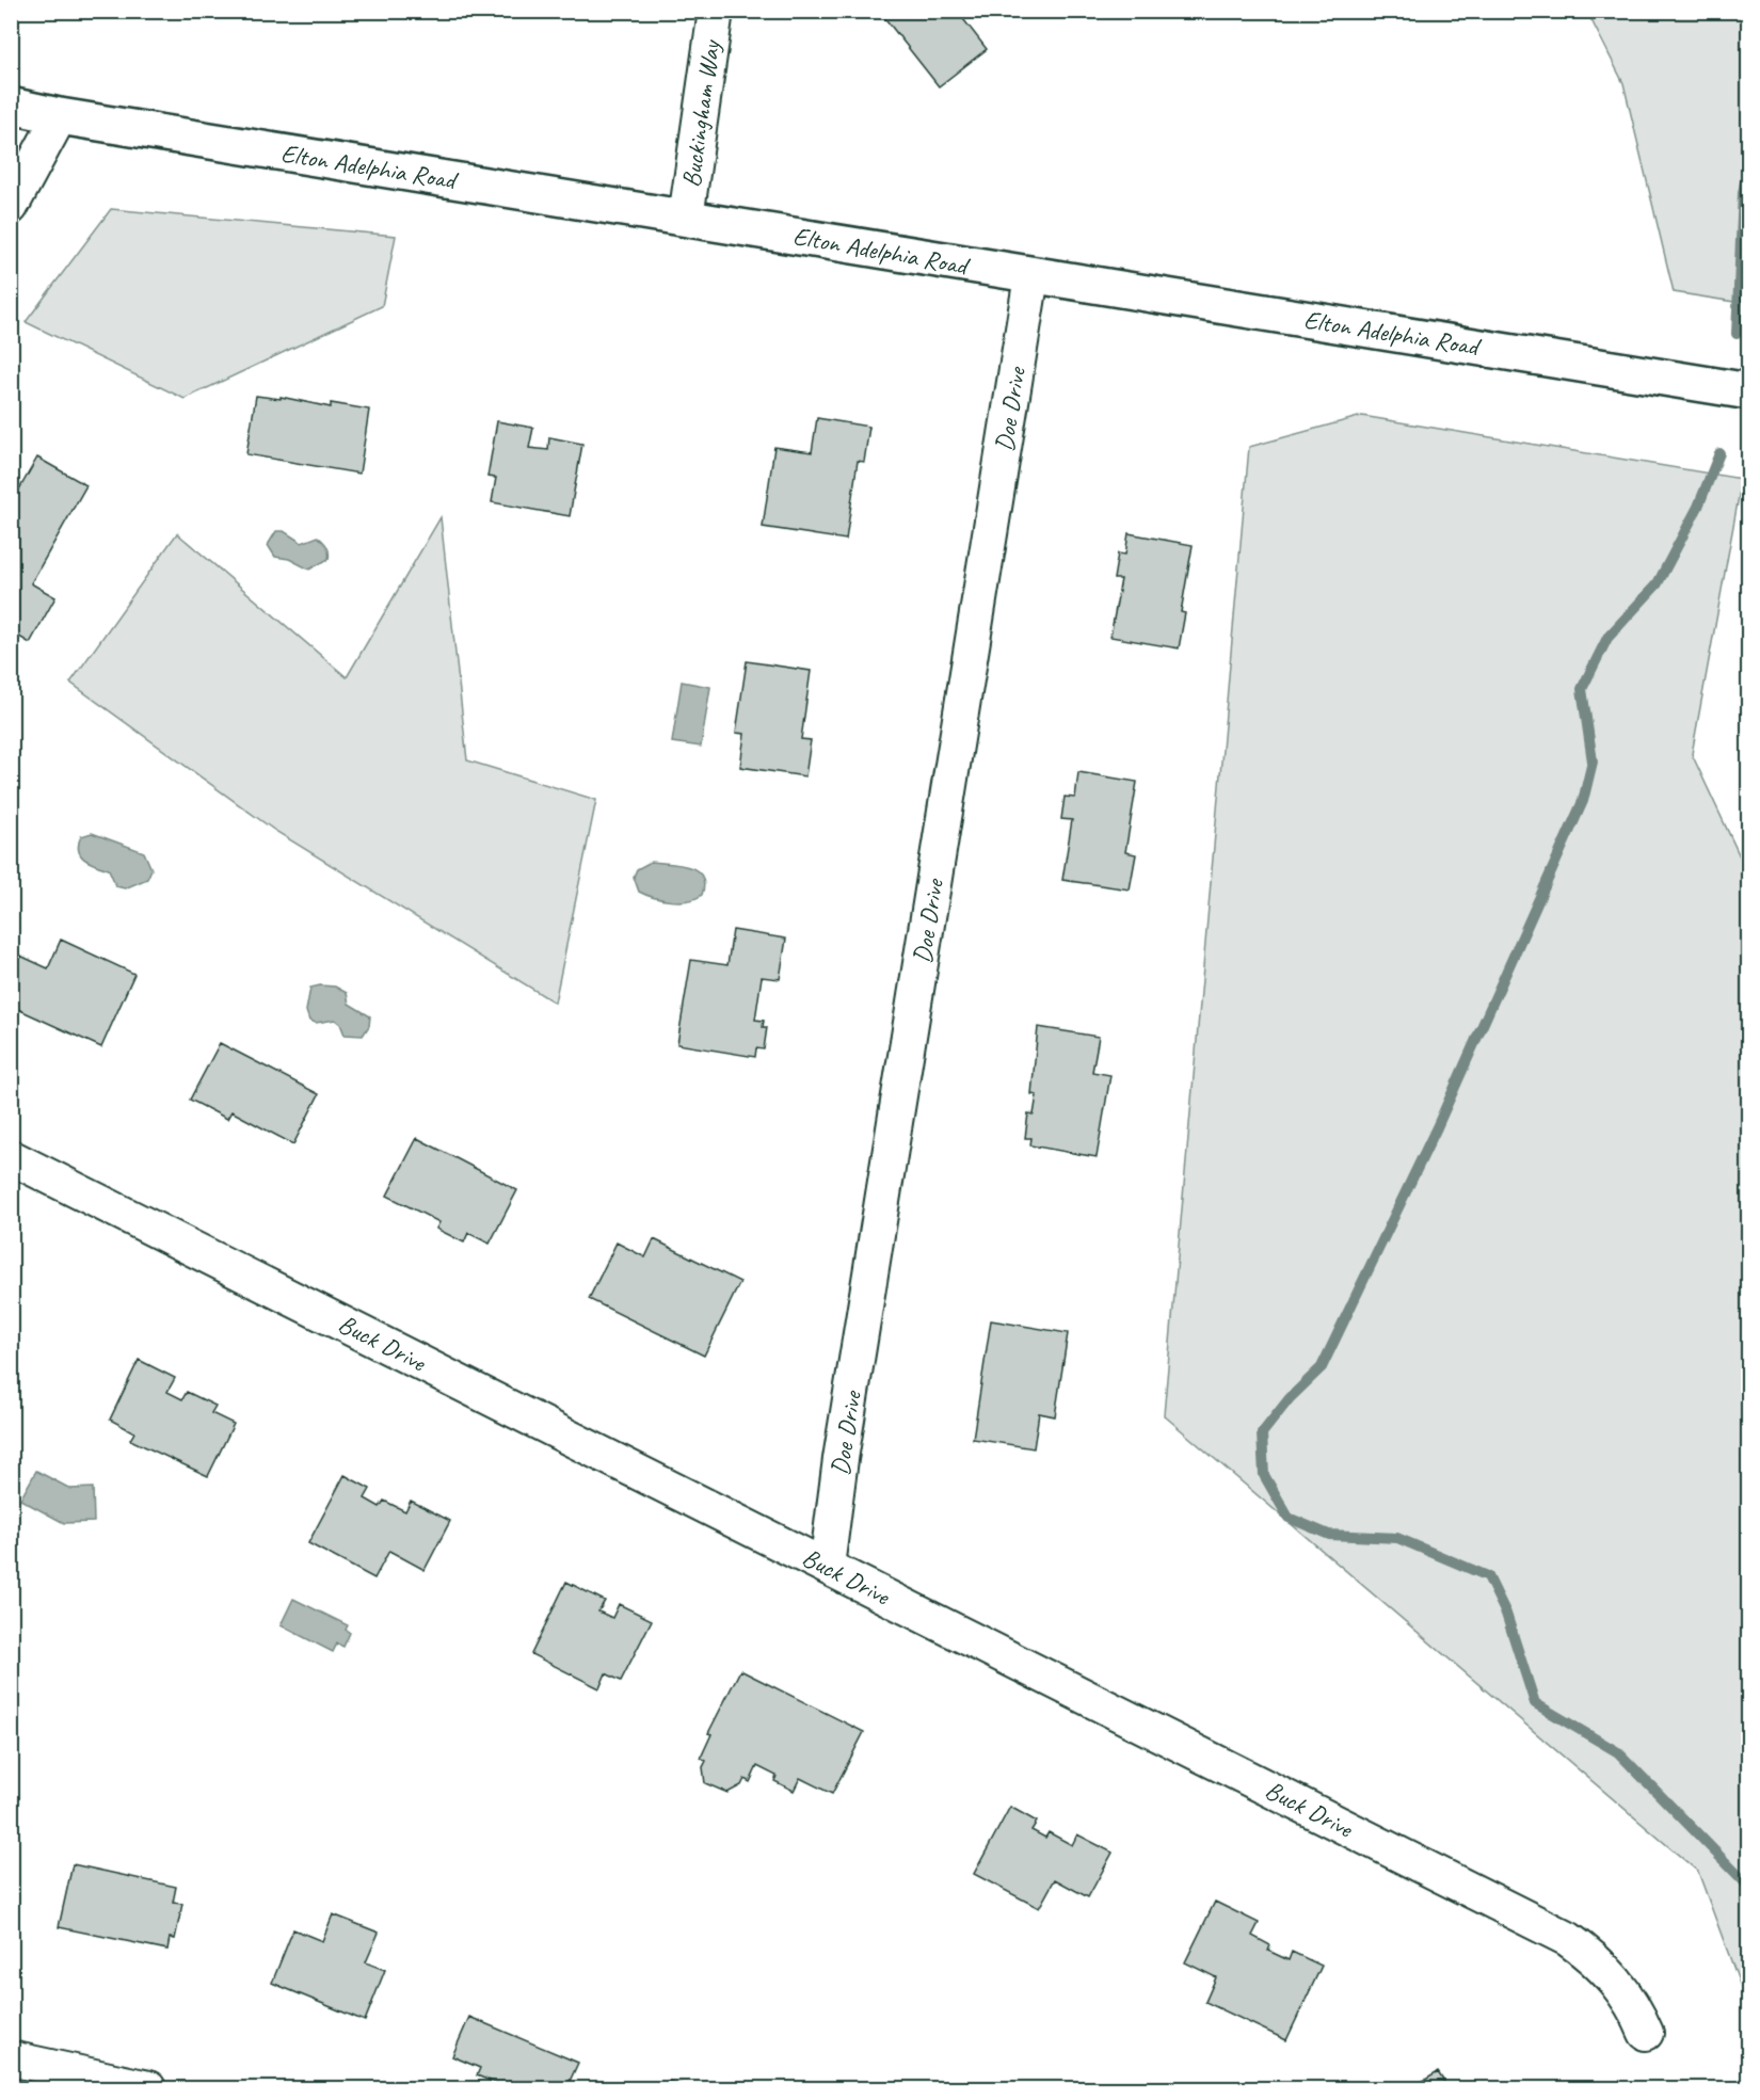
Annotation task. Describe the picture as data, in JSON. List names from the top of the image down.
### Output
{
  "streets": {
    "main road": ["Elton Adelphia Road"],
    "street": ["Buckingham Way", "Doe Drive", "Buck Drive"]
  },
  "crossings": [
    ["Buckingham Way", "Elton Adelphia Road"],
    ["Elton Adelphia Road", "Doe Drive"],
    ["Doe Drive", "Buck Drive"]
  ]
}
